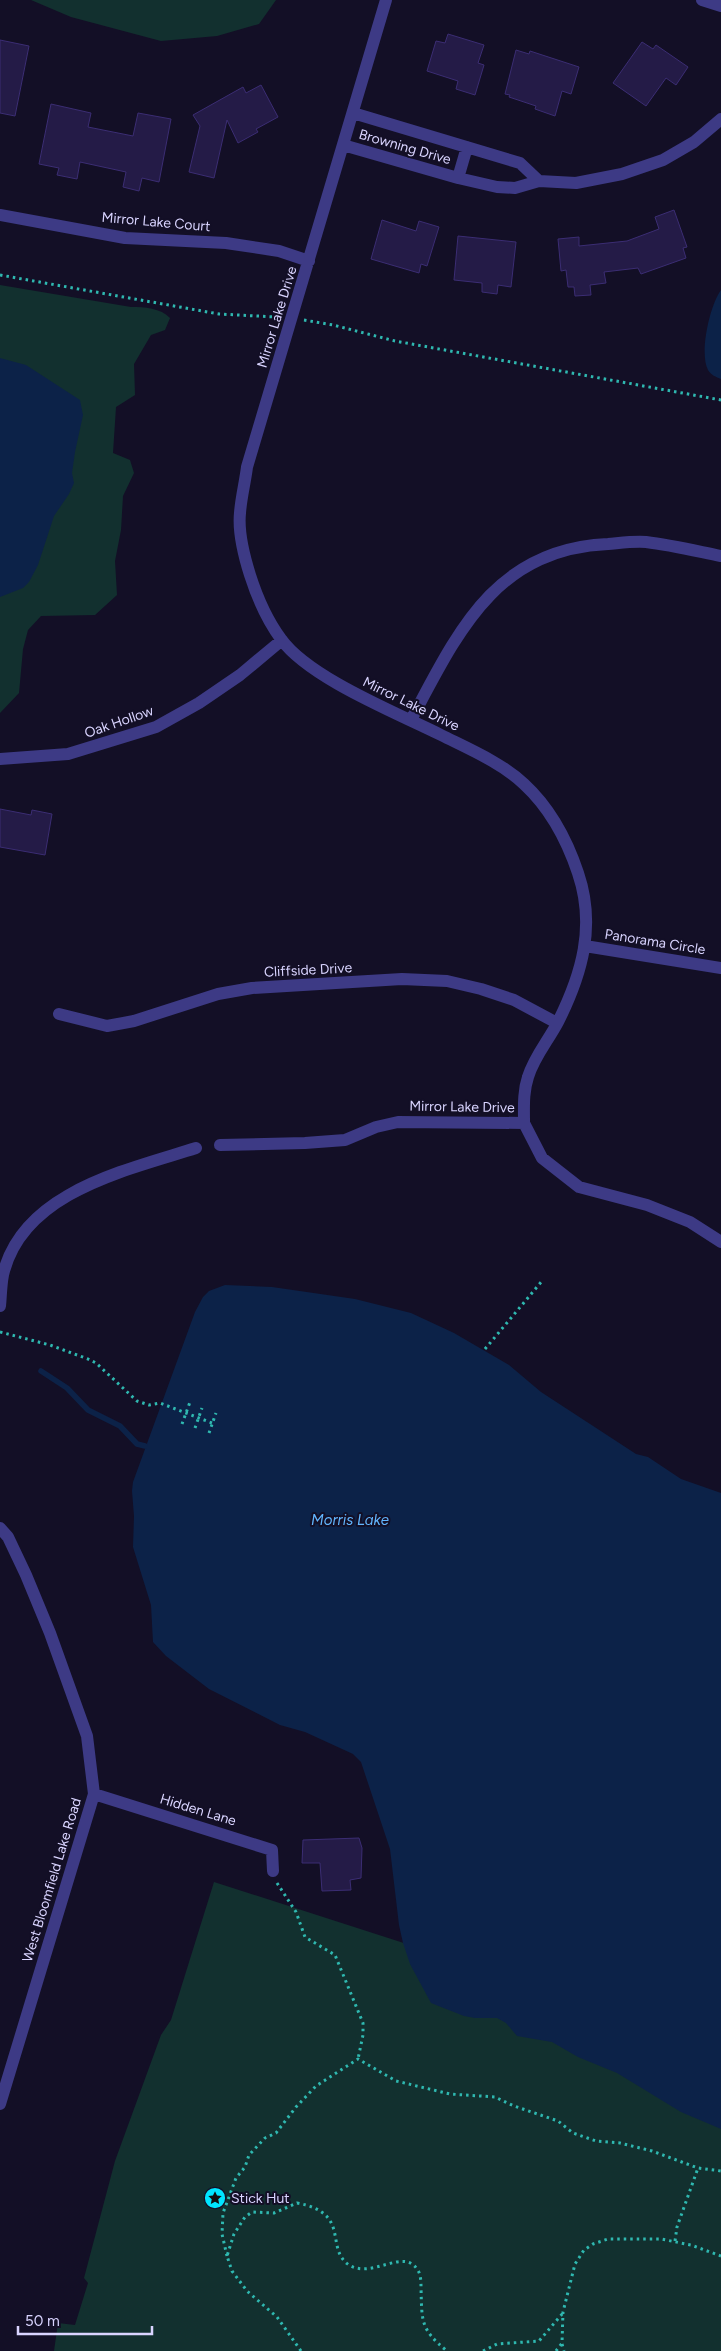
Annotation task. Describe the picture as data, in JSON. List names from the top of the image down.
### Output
{
  "streets": {
    "street": [
      "Browning Drive",
      "Mirror Lake Court",
      "Mirror Lake Drive",
      "Oak Hollow",
      "Panorama Circle",
      "Cliffside Drive",
      "Hidden Lane",
      "West Bloomfield Lake Road"
    ]
  },
  "crossings": [
    ["Browning Drive", "Mirror Lake Drive"],
    ["Mirror Lake Court", "Mirror Lake Drive"],
    ["Mirror Lake Drive", "Oak Hollow"],
    ["Mirror Lake Drive", "Panorama Circle"],
    ["Mirror Lake Drive", "Cliffside Drive"],
    ["Hidden Lane", "West Bloomfield Lake Road"]
  ],
  "water": ["Morris Lake"],
  "places": {
    "place": ["Stick Hut"]
  },
  "scale_bar": "50 m"
}
